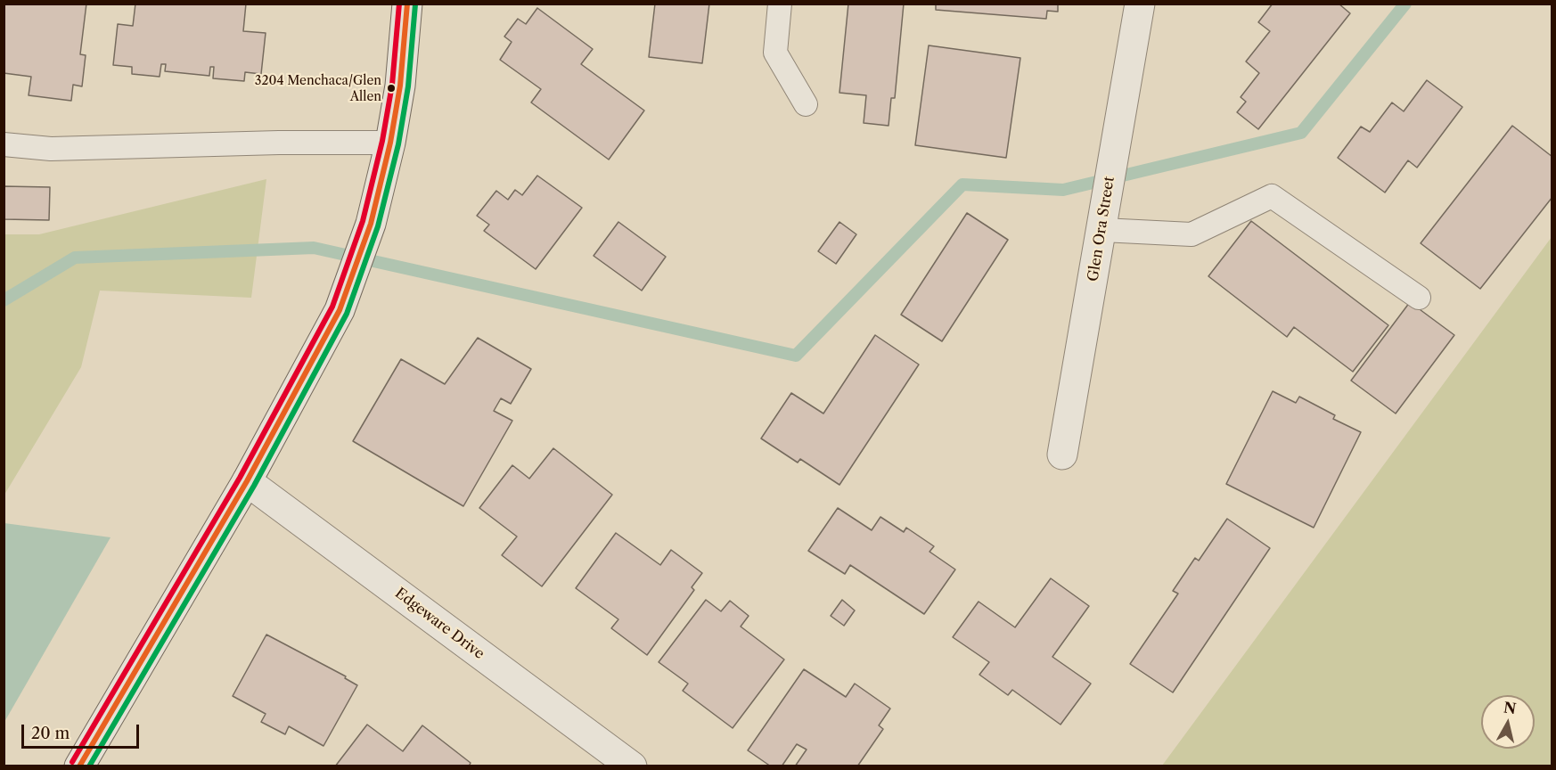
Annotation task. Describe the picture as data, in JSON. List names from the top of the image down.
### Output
{
  "streets": {
    "street": ["Glen Ora Street", "Edgeware Drive"]
  },
  "places": ["3204 Menchaca/Glen Allen"],
  "scale_bar": "20 m",
  "north": "top"
}
